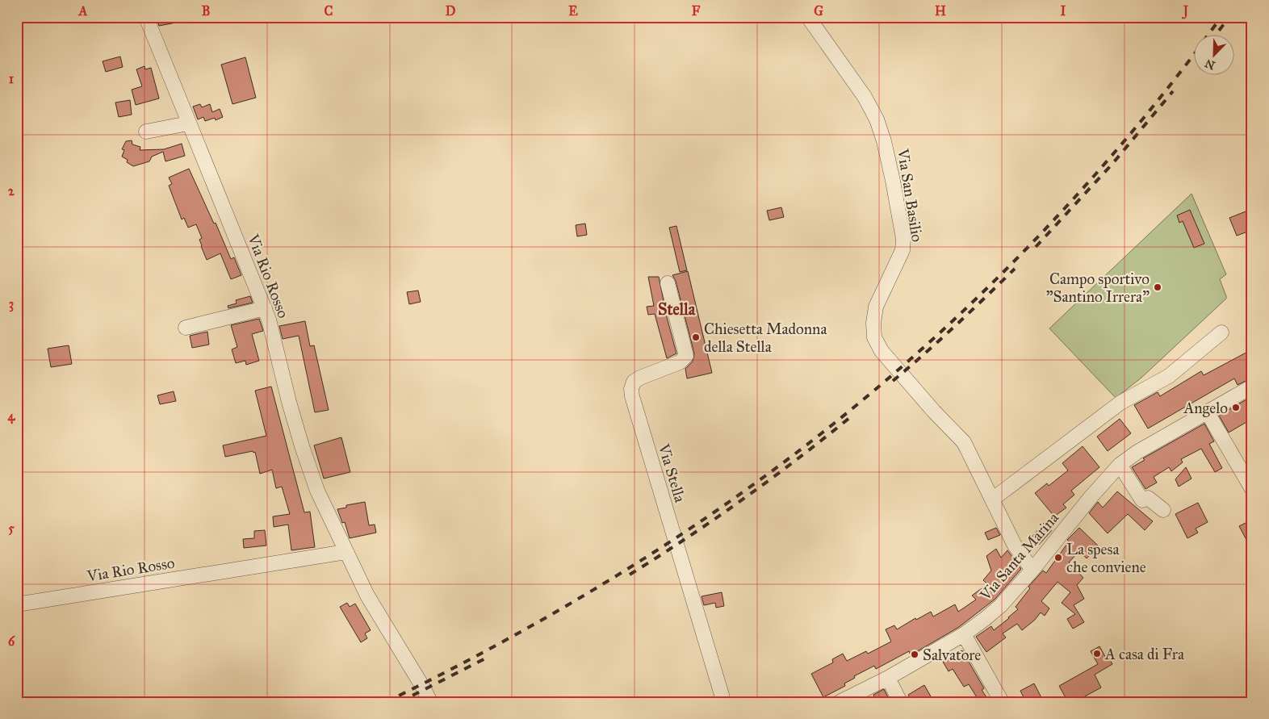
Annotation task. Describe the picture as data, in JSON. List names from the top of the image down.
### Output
{
  "streets": {
    "street": [
      "Via San Basilio",
      "Via Rio Rosso",
      "Via Stella",
      "Via Santa Marina"
    ]
  },
  "crossings": [
    ["Via San Basilio", "Via Santa Marina"]
  ],
  "districts": ["Stella"],
  "places": [
    "Campo sportivo \"Santino Irrera\"",
    "Chiesetta Madonna della Stella",
    "Angelo",
    "La spesa che conviene",
    "A casa di Fra",
    "Salvatore"
  ],
  "north": "bottom left",
  "grid": {
    "columns": [
      "A",
      "B",
      "C",
      "D",
      "E",
      "F",
      "G",
      "H",
      "I",
      "J"
    ],
    "rows": [
      "1",
      "2",
      "3",
      "4",
      "5",
      "6"
    ]
  }
}
